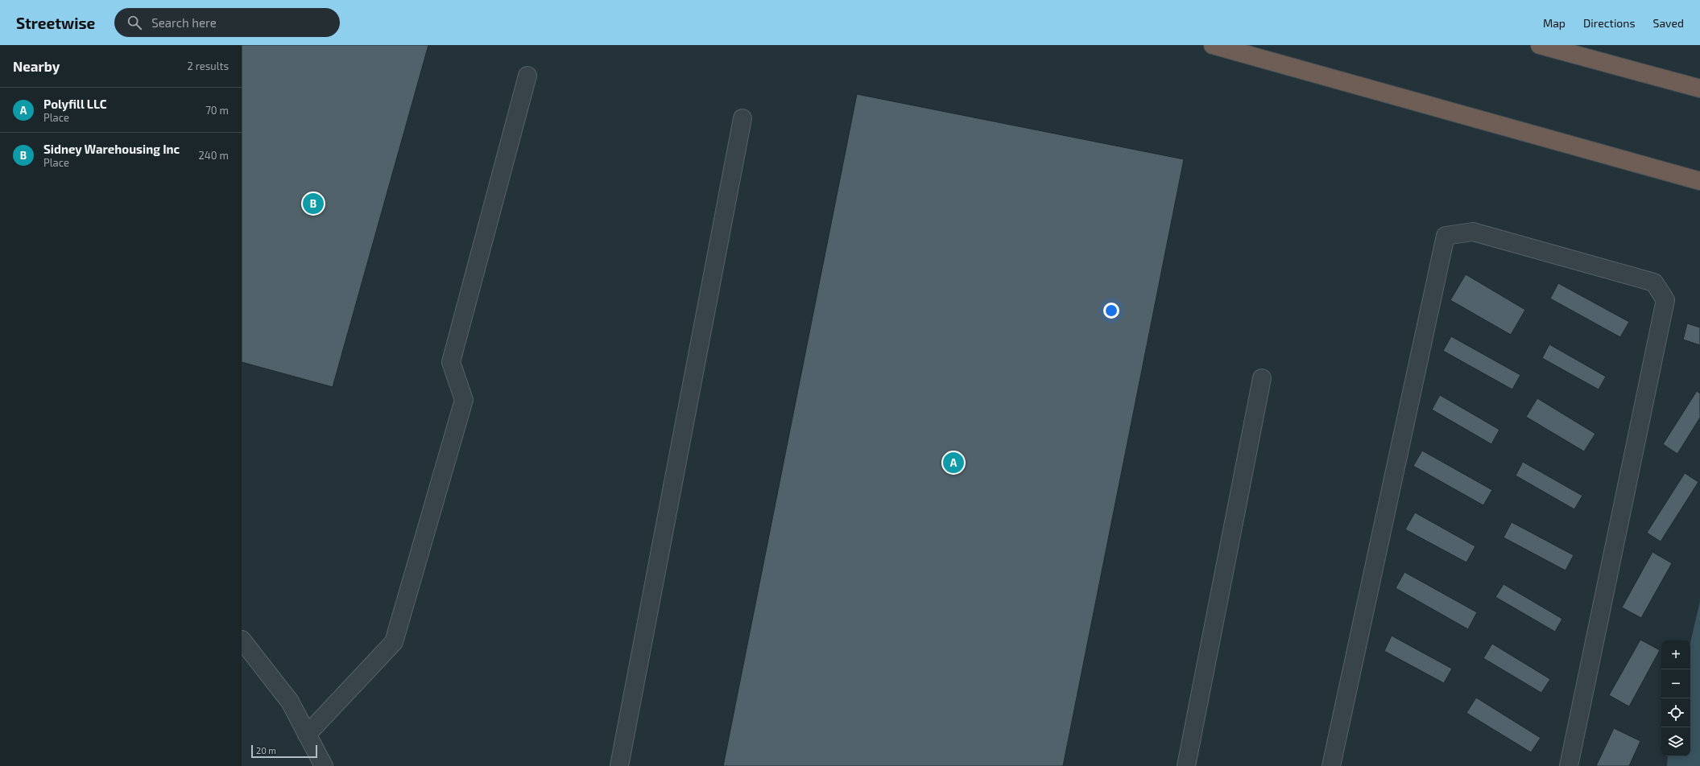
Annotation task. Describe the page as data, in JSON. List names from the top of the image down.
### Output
{
  "scale_bar": "20 m",
  "page": {
    "header": "Streetwise",
    "search": "Search here",
    "nav": ["Map", "Directions", "Saved"],
    "heading": ["Nearby", "2 results"],
    "list": [
      {
        "mark": "A",
        "name": "Polyfill LLC",
        "note": "Place",
        "value": "70 m"
      },
      {
        "mark": "B",
        "name": "Sidney Warehousing Inc",
        "note": "Place",
        "value": "240 m"
      }
    ],
    "pins": ["B", "A"],
    "map_buttons": ["+", "−"],
    "scale": "20 m"
  }
}
